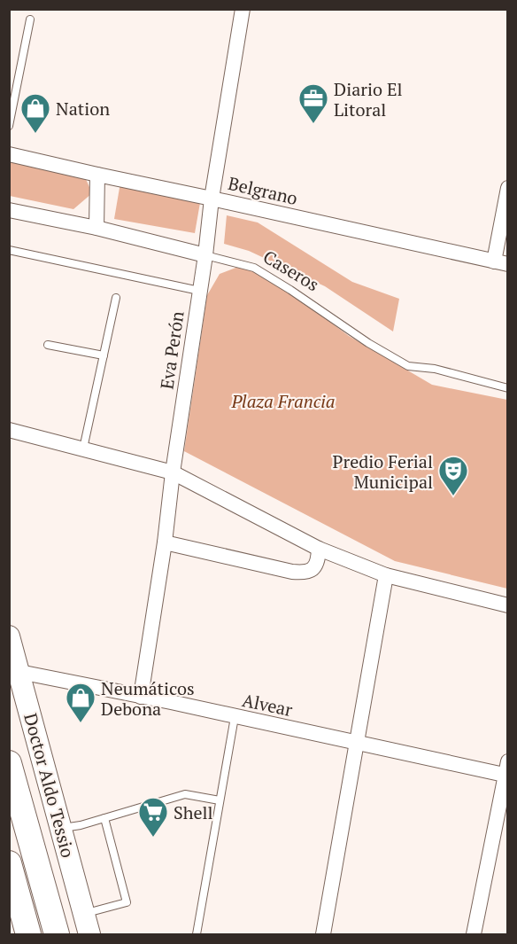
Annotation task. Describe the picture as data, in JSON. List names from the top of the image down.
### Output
{
  "streets": {
    "main road": ["Doctor Aldo Tessio"],
    "street": [
      "Belgrano",
      "Caseros",
      "Eva Perón",
      "Alvear"
    ]
  },
  "crossings": [
    ["Belgrano", "Eva Perón"],
    ["Caseros", "Eva Perón"],
    ["Eva Perón", "Alvear"],
    ["Alvear", "Doctor Aldo Tessio"]
  ],
  "parks": ["Plaza Francia"],
  "places": {
    "office": ["Diario El Litoral"],
    "shop": ["Nation", "Neumáticos Debona"],
    "theatre": ["Predio Ferial Municipal"],
    "supermarket": ["Shell"]
  }
}
